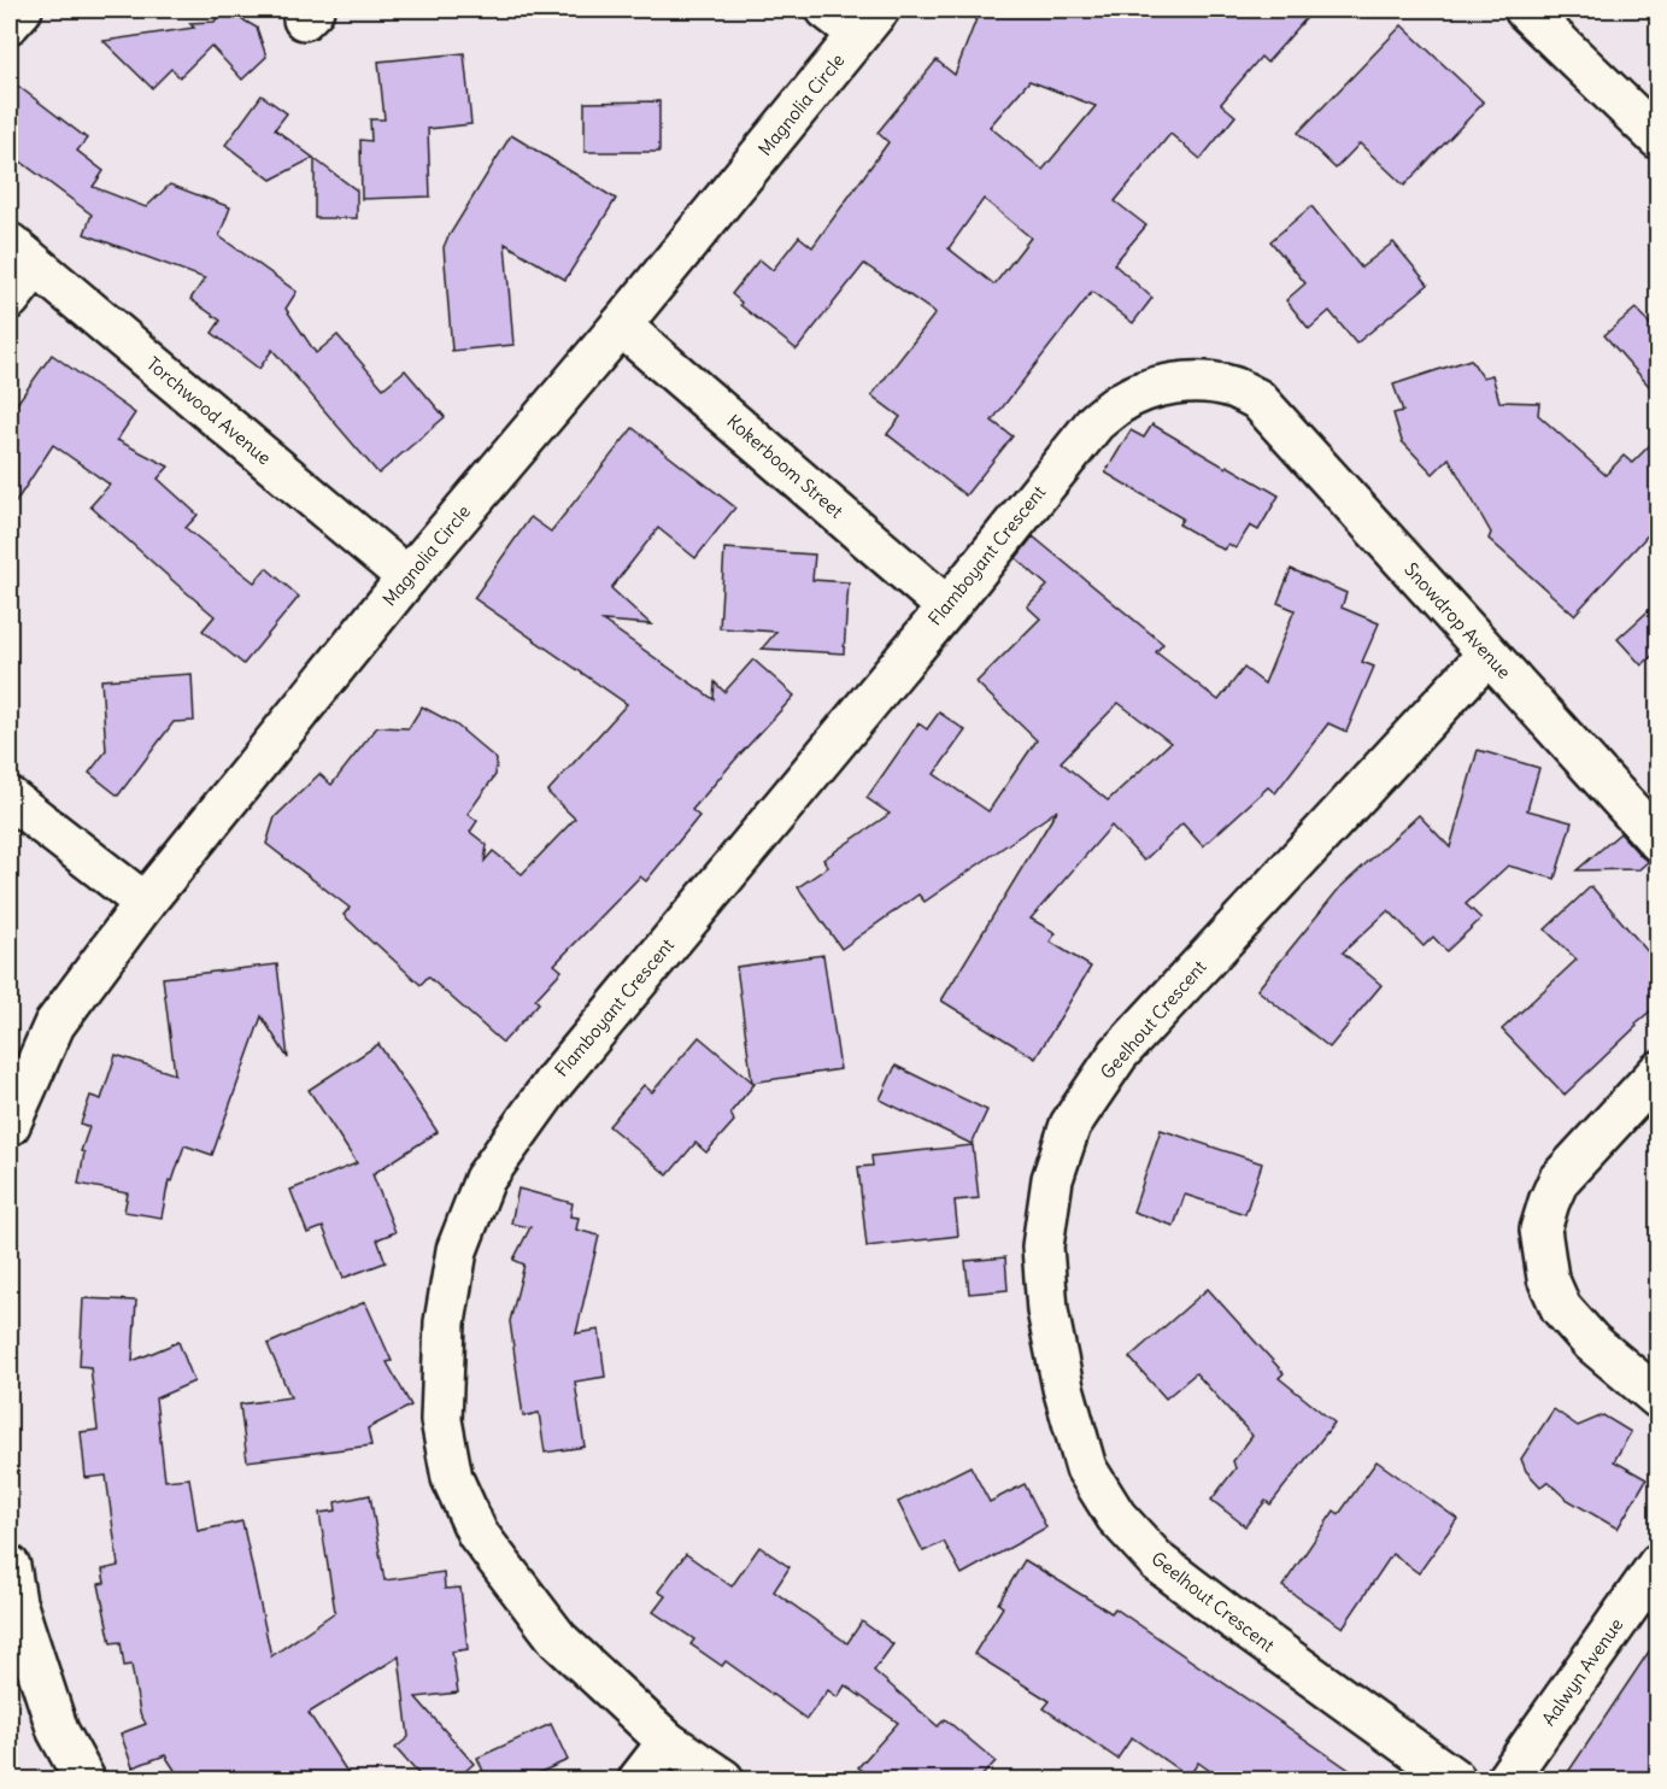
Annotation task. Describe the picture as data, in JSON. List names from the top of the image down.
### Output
{
  "streets": {
    "street": [
      "Magnolia Circle",
      "Torchwood Avenue",
      "Kokerboom Street",
      "Flamboyant Crescent",
      "Snowdrop Avenue",
      "Geelhout Crescent",
      "Aalwyn Avenue"
    ]
  },
  "crossings": [
    ["Magnolia Circle", "Torchwood Avenue"],
    ["Magnolia Circle", "Kokerboom Street"],
    ["Kokerboom Street", "Flamboyant Crescent"],
    ["Flamboyant Crescent", "Snowdrop Avenue"],
    ["Snowdrop Avenue", "Geelhout Crescent"]
  ]
}
